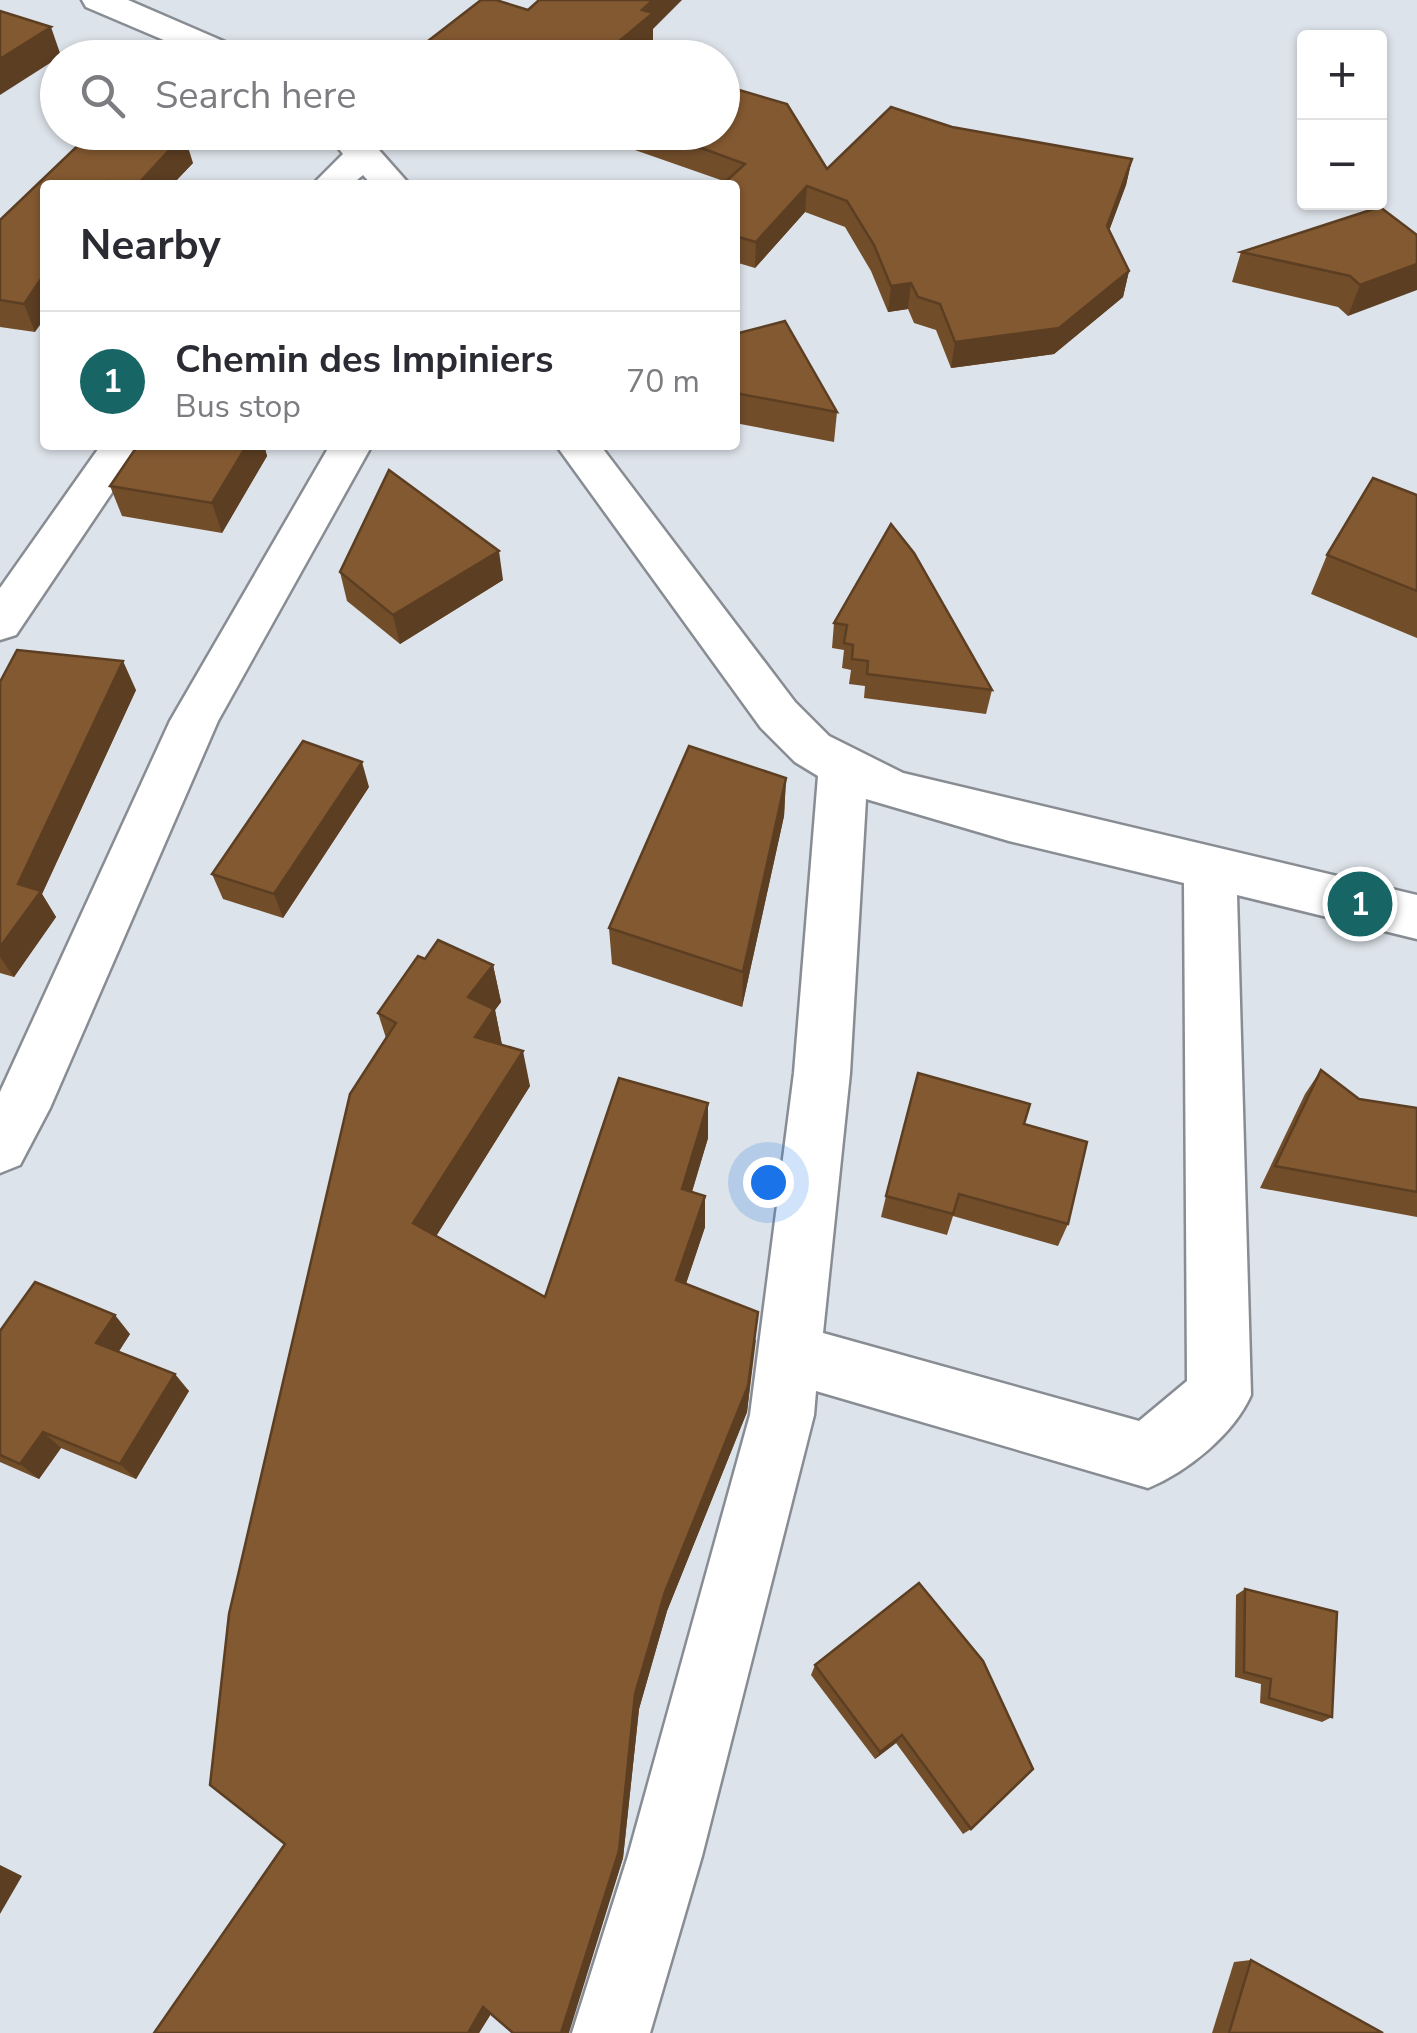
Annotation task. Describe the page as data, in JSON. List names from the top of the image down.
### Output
{
  "page": {
    "map_buttons": ["+", "−"],
    "search": "Search here",
    "heading": "Nearby",
    "list": [
      {
        "mark": "1",
        "name": "Chemin des Impiniers",
        "note": "Bus stop",
        "value": "70 m"
      }
    ],
    "pins": "1"
  }
}
